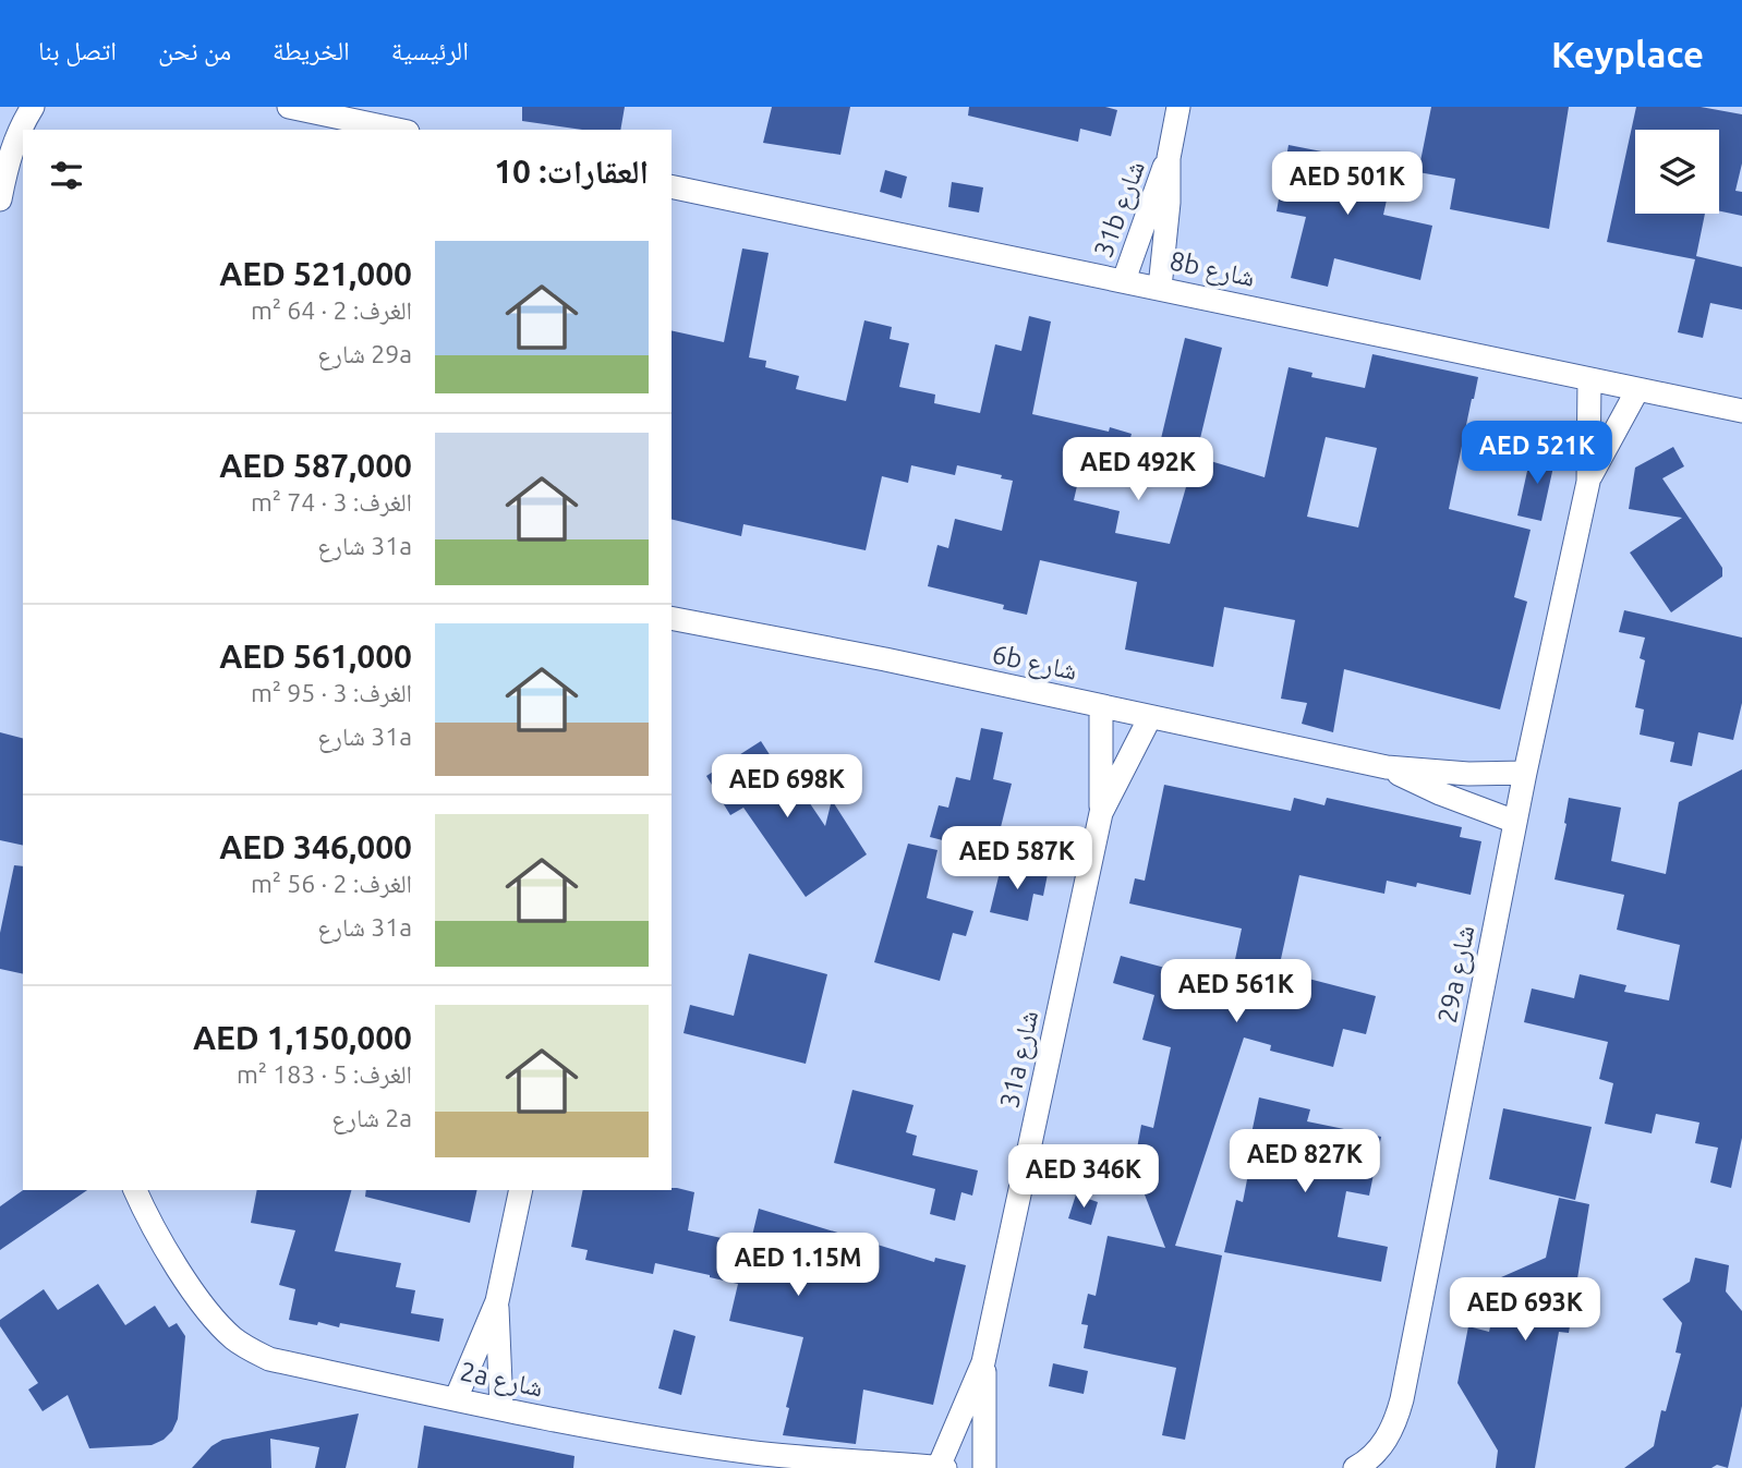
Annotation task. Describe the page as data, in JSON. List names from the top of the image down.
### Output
{
  "streets": {
    "street": [
      "31b شارع",
      "8b شارع",
      "6b شارع",
      "29a شارع",
      "31a شارع",
      "2a شارع"
    ]
  },
  "crossings": [
    ["31b شارع", "8b شارع"],
    ["8b شارع", "29a شارع"],
    ["6b شارع", "29a شارع"],
    ["6b شارع", "31a شارع"],
    ["31a شارع", "2a شارع"]
  ],
  "page": {
    "header": "Keyplace",
    "nav": [
      "الرئيسية",
      "الخريطة",
      "من نحن",
      "اتصل بنا"
    ],
    "heading": "العقارات: 10",
    "price": [
      "AED 501K",
      "AED 521K",
      "AED 492K",
      "AED 698K",
      "AED 587K",
      "AED 561K",
      "AED 827K",
      "AED 346K",
      "AED 1.15M",
      "AED 693K"
    ],
    "list": [
      {
        "name": "AED 521,000",
        "note": "الغرف: 2 · 64 m² · 29a شارع"
      },
      {
        "name": "AED 587,000",
        "note": "الغرف: 3 · 74 m² · 31a شارع"
      },
      {
        "name": "AED 561,000",
        "note": "الغرف: 3 · 95 m² · 31a شارع"
      },
      {
        "name": "AED 346,000",
        "note": "الغرف: 2 · 56 m² · 31a شارع"
      },
      {
        "name": "AED 1,150,000",
        "note": "الغرف: 5 · 183 m² · 2a شارع"
      }
    ]
  }
}
